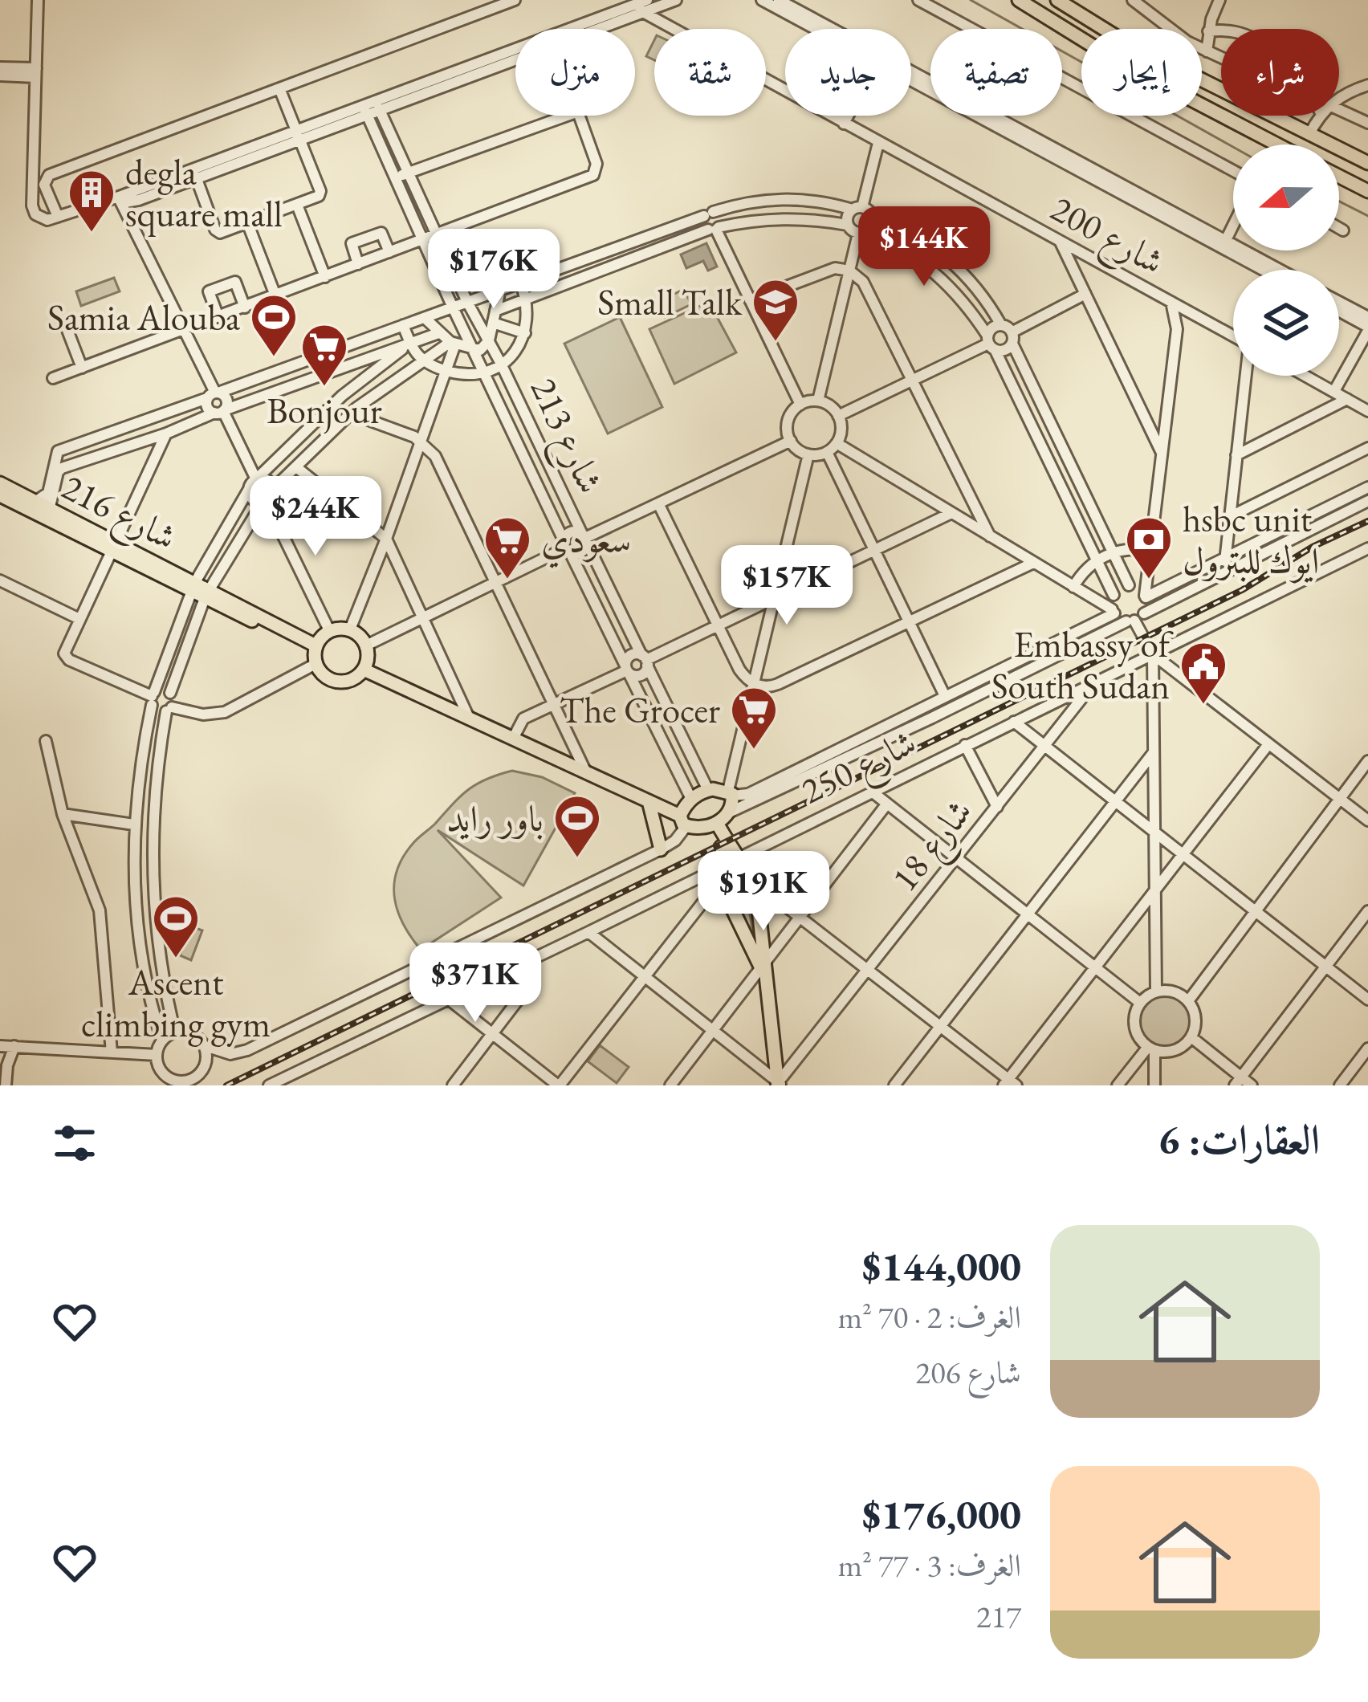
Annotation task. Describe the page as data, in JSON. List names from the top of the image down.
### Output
{
  "streets": {
    "main road": ["شارع 216"],
    "street": [
      "شارع 200",
      "شارع 213",
      "شارع 250",
      "شارع 18"
    ]
  },
  "crossings": [
    ["شارع 250", "شارع 18"]
  ],
  "places": {
    "building": ["degla square mall"],
    "school or university": ["Small Talk"],
    "sports": ["Samia Alouba", "باور رايد", "Ascent climbing gym"],
    "supermarket": ["Bonjour", "سعودي", "The Grocer"],
    "bank": ["hsbc unit ايوك للبترول"],
    "public building": ["Embassy of South Sudan"]
  },
  "north": "left",
  "page": {
    "chip": [
      "شراء",
      "إيجار",
      "تصفية",
      "جديد",
      "شقة",
      "منزل"
    ],
    "price": [
      "$144K",
      "$176K",
      "$244K",
      "$157K",
      "$191K",
      "$371K"
    ],
    "heading": "العقارات: 6",
    "list": [
      {
        "name": "$144,000",
        "note": "الغرف: 2 · 70 m² · شارع 206"
      },
      {
        "name": "$176,000",
        "note": "الغرف: 3 · 77 m² · 217"
      }
    ]
  }
}
